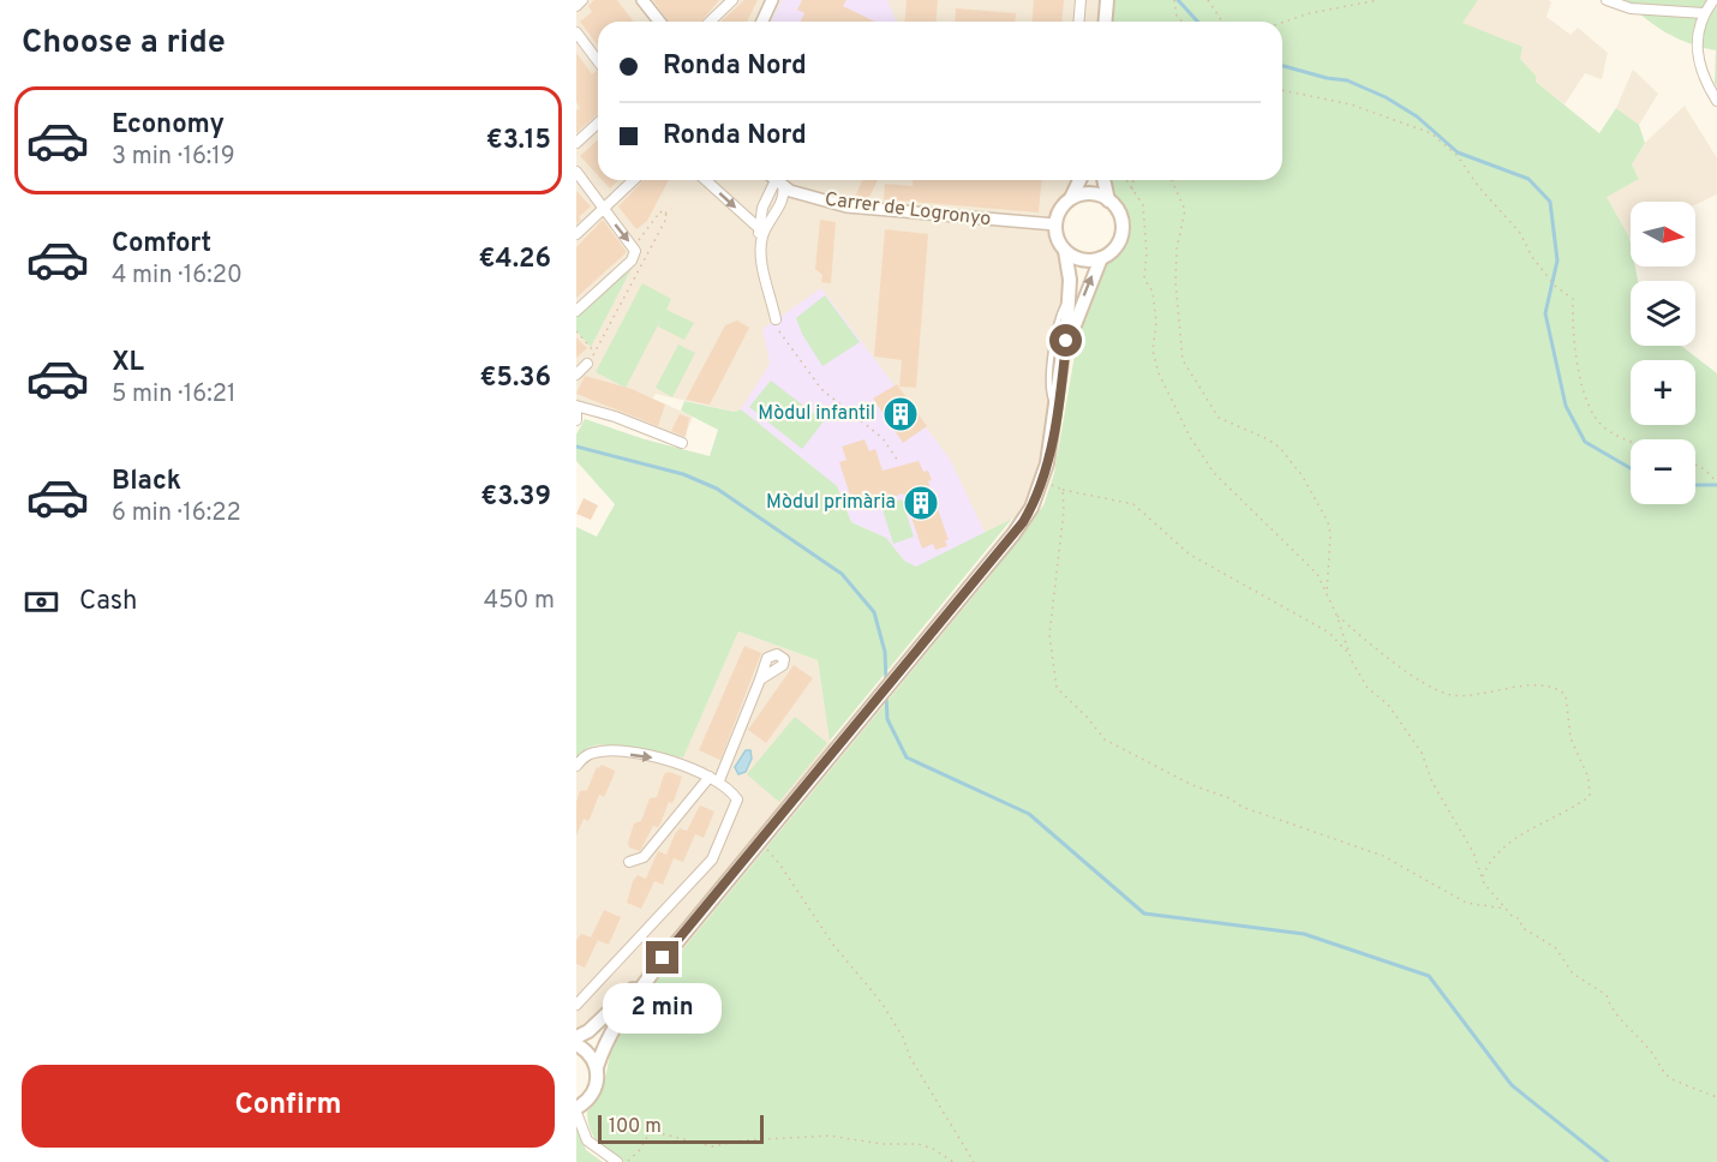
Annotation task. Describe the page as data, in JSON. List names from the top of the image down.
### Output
{
  "streets": {
    "street": ["Carrer de Logronyo"]
  },
  "places": {
    "building": ["Mòdul infantil", "Mòdul primària"]
  },
  "scale_bar": "100 m",
  "north": "right",
  "page": {
    "heading": "Choose a ride",
    "banner": ["Ronda Nord", "Ronda Nord"],
    "list": [
      {
        "name": "Economy",
        "note": "3 min · 16:19",
        "value": "€3.15"
      },
      {
        "name": "Comfort",
        "note": "4 min · 16:20",
        "value": "€4.26"
      },
      {
        "name": "XL",
        "note": "5 min · 16:21",
        "value": "€5.36"
      },
      {
        "name": "Black",
        "note": "6 min · 16:22",
        "value": "€3.39"
      }
    ],
    "map_buttons": ["+", "−"],
    "pay": ["Cash", "450 m"],
    "bubble": "2 min",
    "buttons": "Confirm",
    "scale": "100 m"
  }
}
